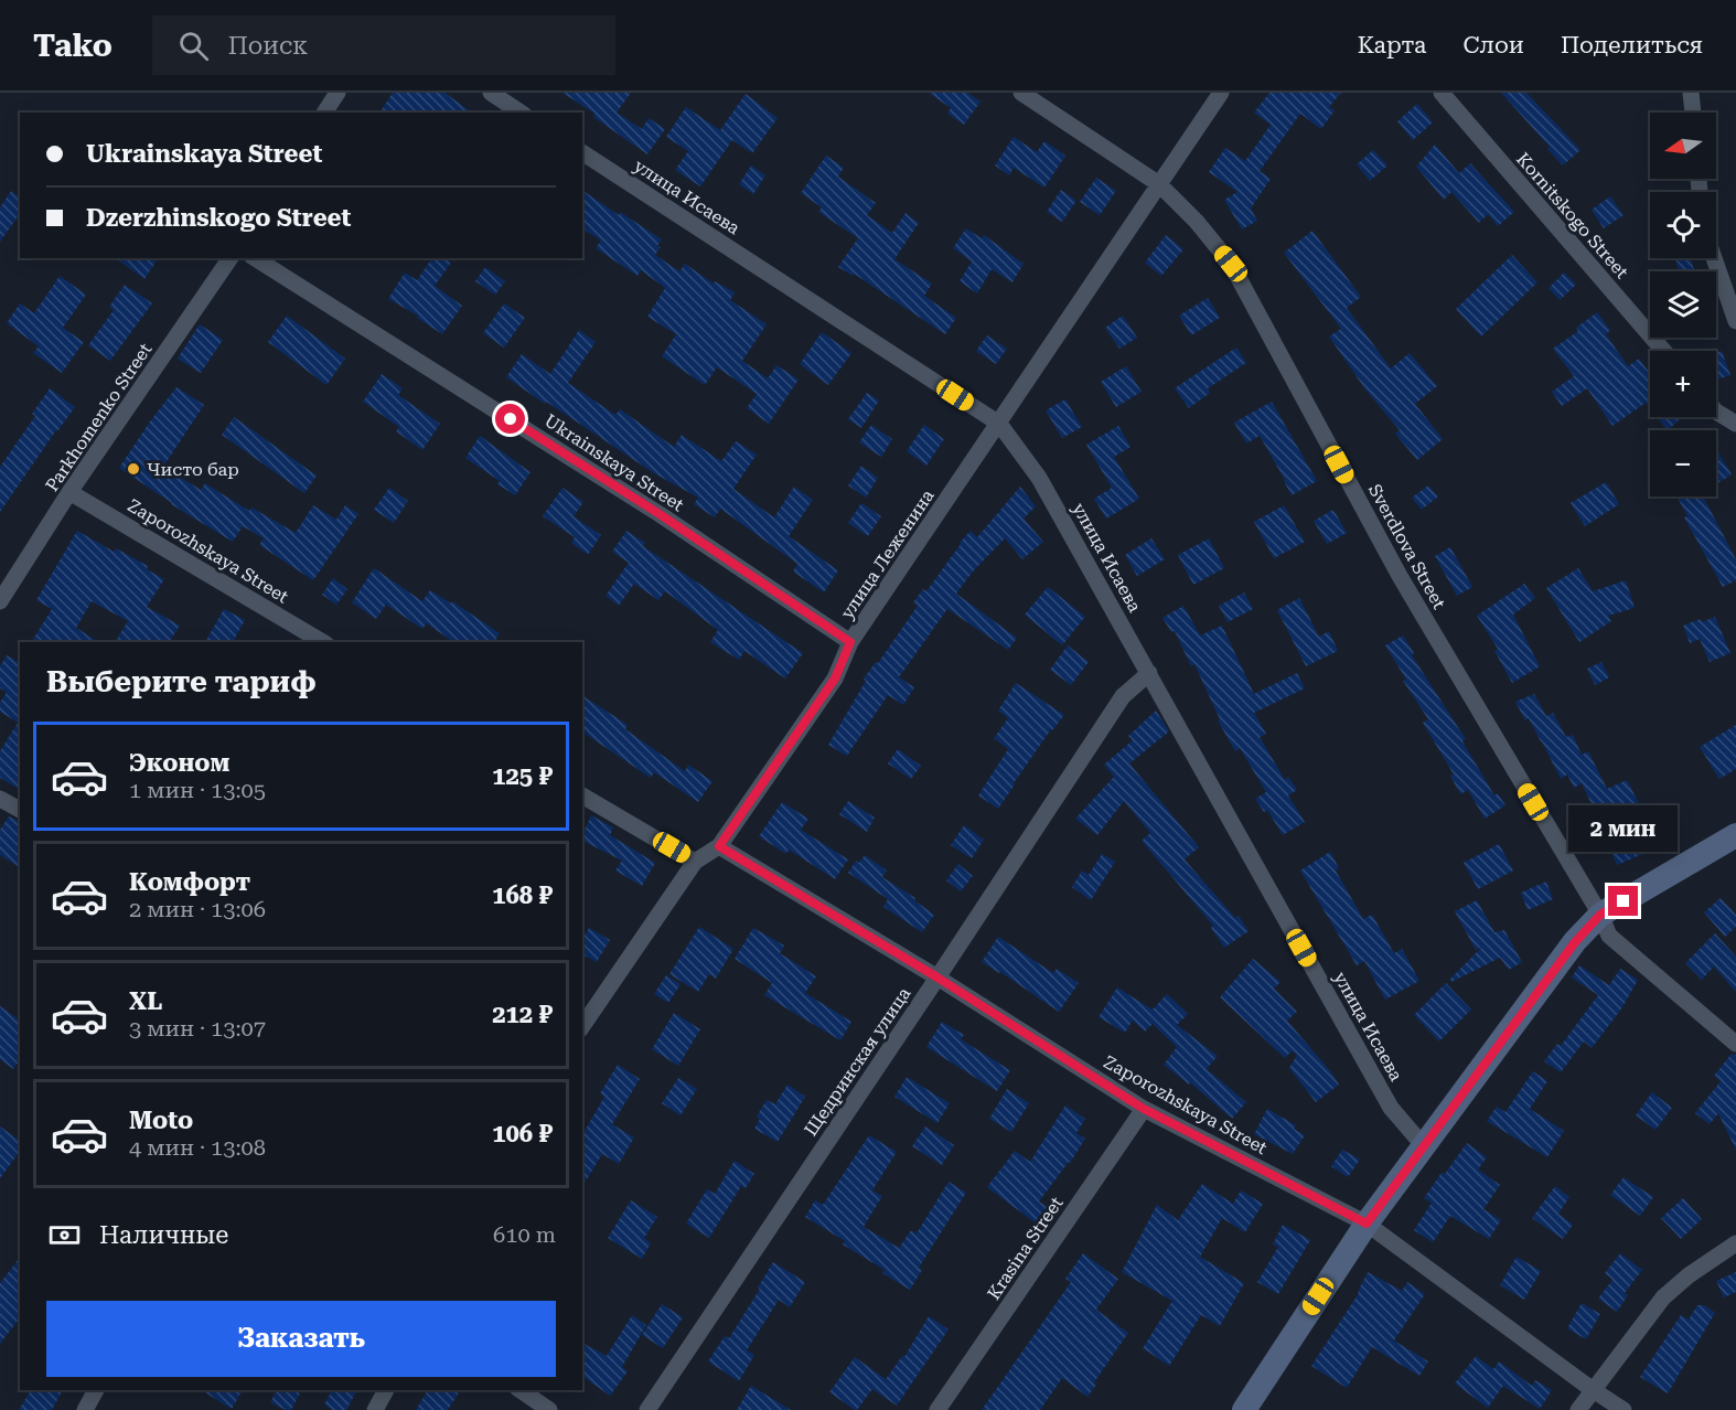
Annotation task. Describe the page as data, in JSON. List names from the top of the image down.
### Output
{
  "streets": {
    "street": [
      "улица Исаева",
      "Kornitskogo Street",
      "Parkhomenko Street",
      "Ukrainskaya Street",
      "Sverdlova Street",
      "Zaporozhskaya Street",
      "улица Леженина",
      "Щедринская улица",
      "Krasina Street"
    ]
  },
  "crossings": [
    ["улица Исаева", "улица Леженина"],
    ["улица Исаева", "Щедринская улица"],
    ["Parkhomenko Street", "Zaporozhskaya Street"],
    ["Ukrainskaya Street", "улица Леженина"],
    ["Sverdlova Street", "улица Леженина"],
    ["Zaporozhskaya Street", "улица Леженина"],
    ["Zaporozhskaya Street", "Щедринская улица"],
    ["Zaporozhskaya Street", "Krasina Street"]
  ],
  "places": ["Чисто бар"],
  "north": "left",
  "page": {
    "header": "Tako",
    "search": "Поиск",
    "nav": ["Карта", "Слои", "Поделиться"],
    "map_buttons": ["+", "−"],
    "banner": ["Ukrainskaya Street", "Dzerzhinskogo Street"],
    "heading": "Выберите тариф",
    "list": [
      {
        "name": "Эконом",
        "note": "1 мин · 13:05",
        "value": "125 ₽"
      },
      {
        "name": "Комфорт",
        "note": "2 мин · 13:06",
        "value": "168 ₽"
      },
      {
        "name": "XL",
        "note": "3 мин · 13:07",
        "value": "212 ₽"
      },
      {
        "name": "Moto",
        "note": "4 мин · 13:08",
        "value": "106 ₽"
      }
    ],
    "bubble": "2 мин",
    "pay": ["Наличные", "610 m"],
    "buttons": "Заказать"
  }
}
